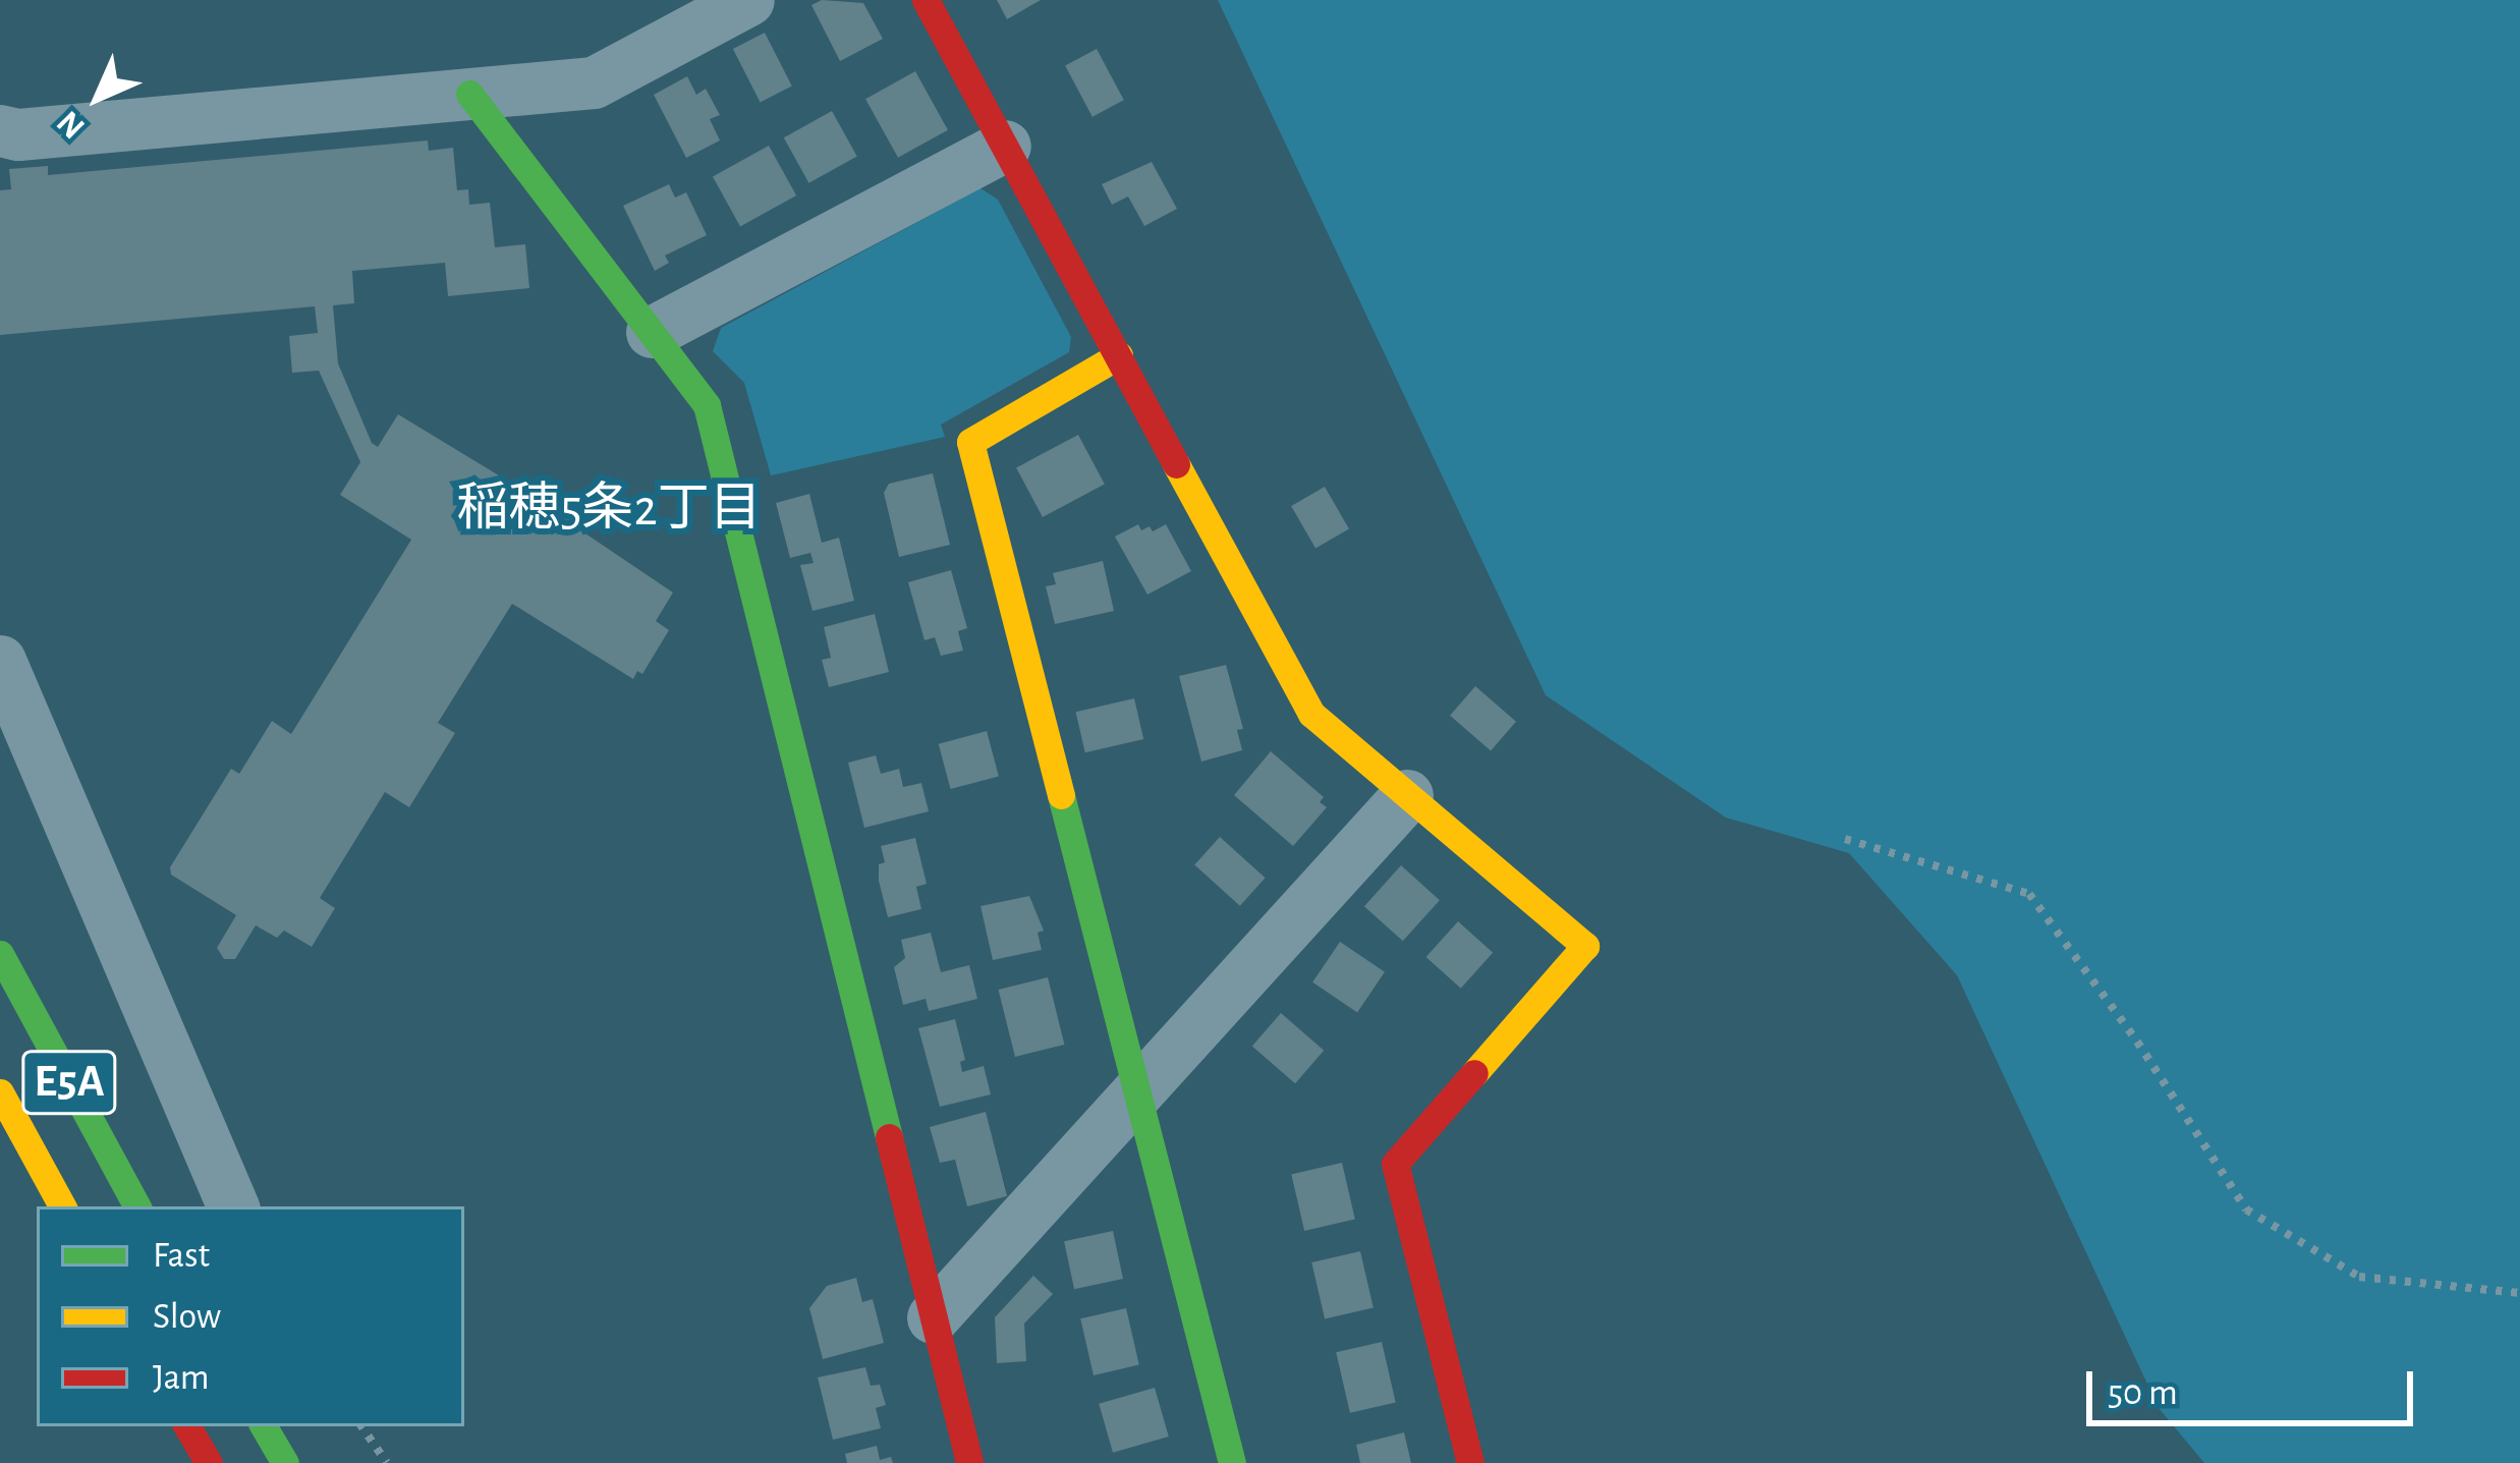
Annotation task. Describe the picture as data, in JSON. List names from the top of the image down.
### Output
{
  "streets": {
    "main road": ["E5A"]
  },
  "districts": ["稲穂5条2丁目"],
  "legend": ["Fast", "Slow", "Jam"],
  "scale_bar": "50 m",
  "north": "bottom left"
}
